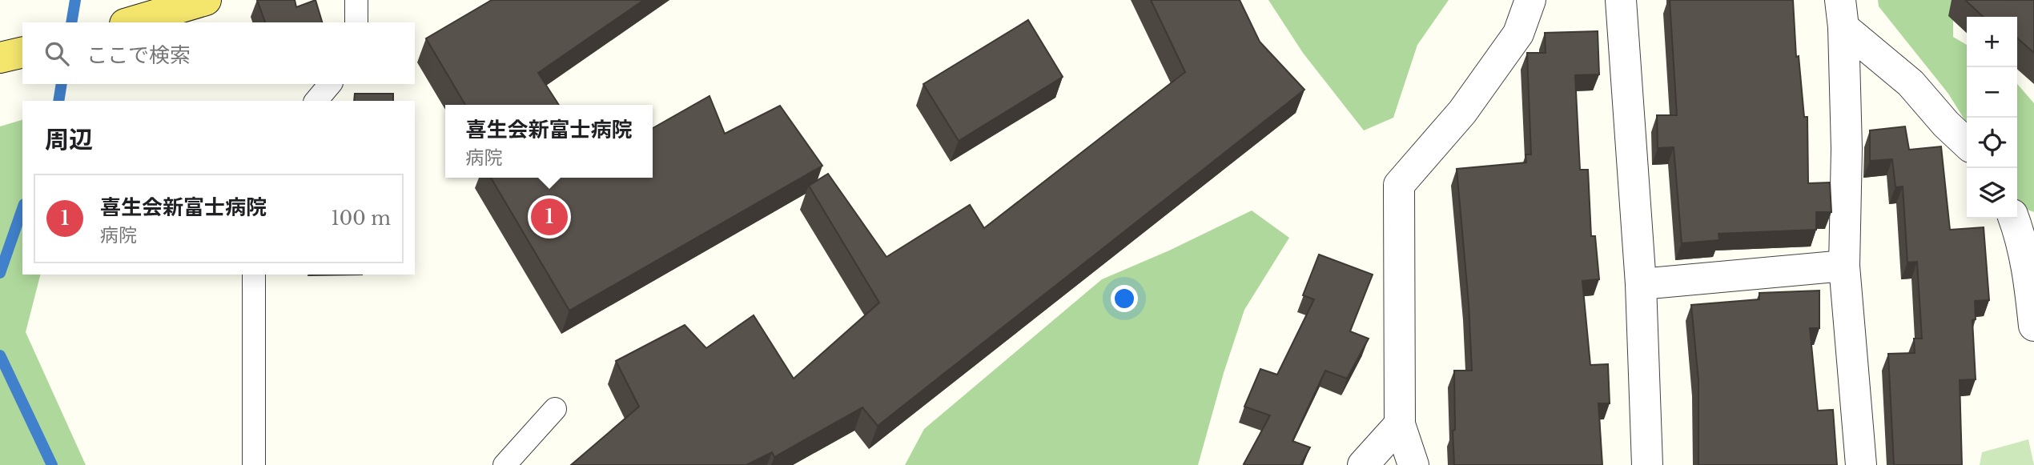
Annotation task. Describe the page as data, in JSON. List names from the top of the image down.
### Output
{
  "page": {
    "map_buttons": ["+", "−"],
    "search": "ここで検索",
    "heading": "周辺",
    "popup": ["喜生会新富士病院", "病院"],
    "list": [
      {
        "mark": "1",
        "name": "喜生会新富士病院",
        "note": "病院",
        "value": "100 m"
      }
    ],
    "pins": "1"
  }
}
